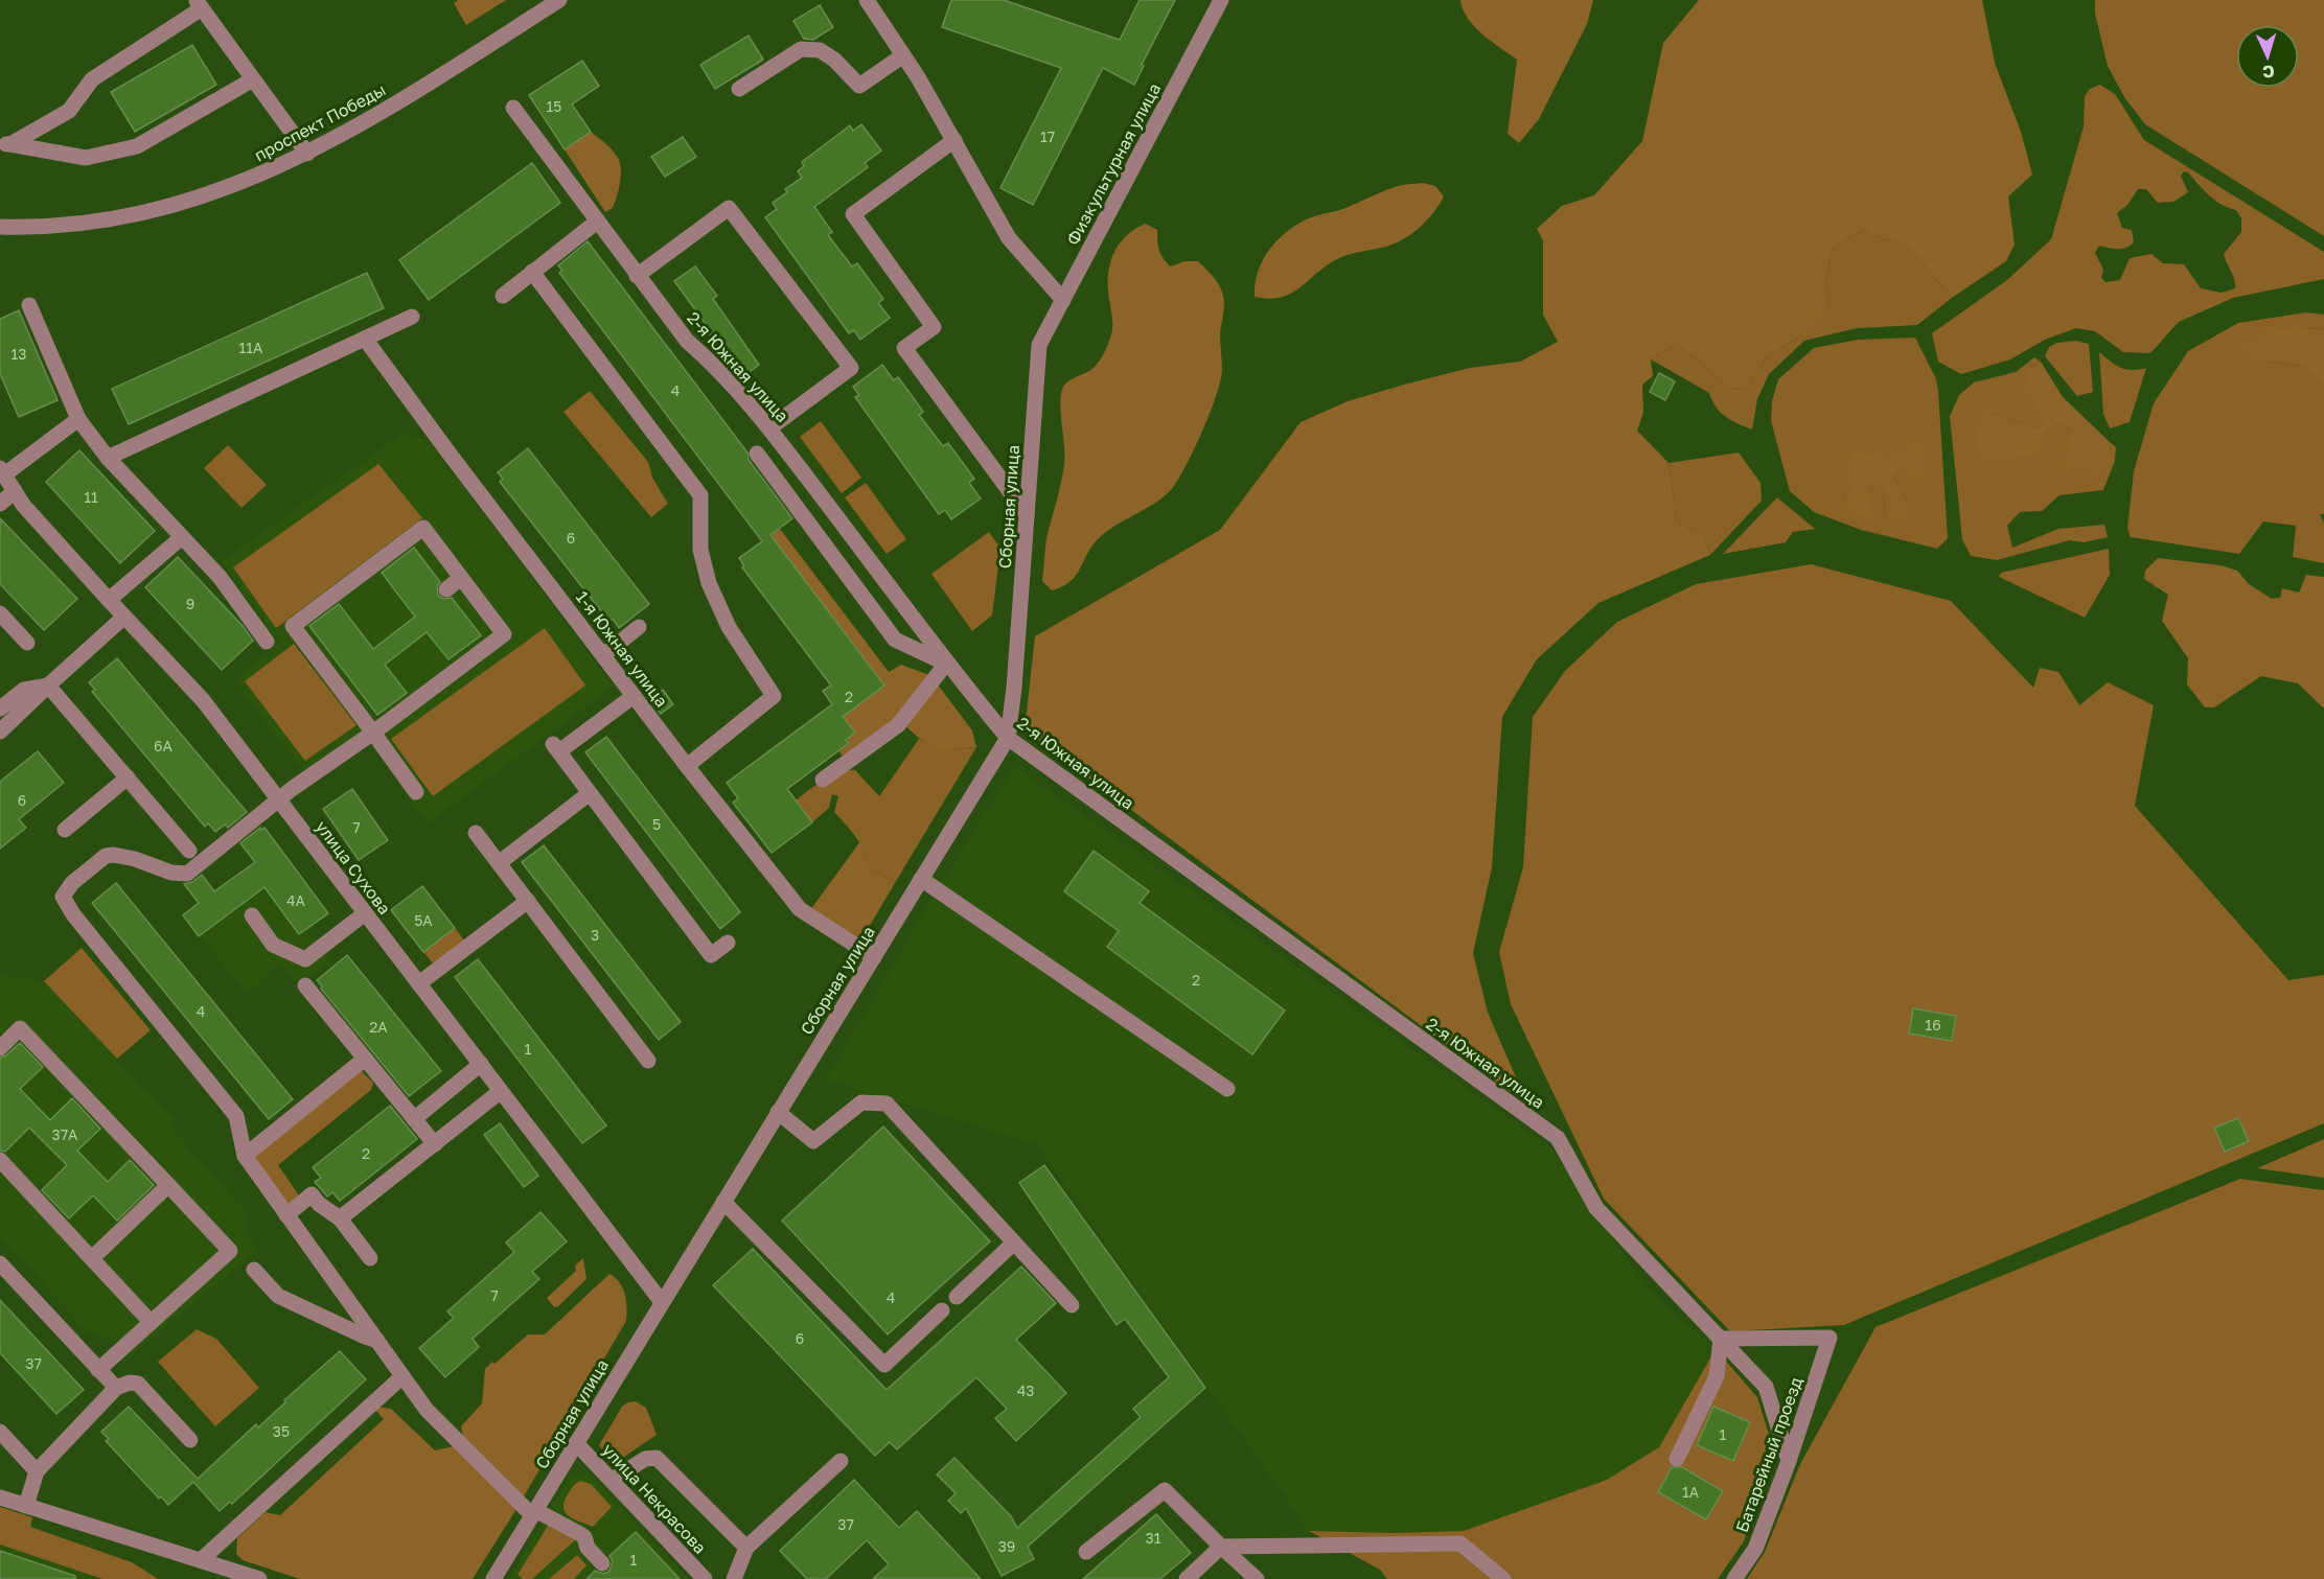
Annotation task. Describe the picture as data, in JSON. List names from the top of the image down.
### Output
{
  "streets": {
    "street": [
      "проспект Победы",
      "Физкультурная улица",
      "2-я Южная улица",
      "Сборная улица",
      "1-я Южная улица",
      "улица Сухова",
      "Батарейный проезд",
      "улица Некрасова"
    ]
  },
  "crossings": [
    ["Физкультурная улица", "Сборная улица"],
    ["2-я Южная улица", "Сборная улица"],
    ["2-я Южная улица", "Батарейный проезд"],
    ["Сборная улица", "1-я Южная улица"],
    ["Сборная улица", "улица Сухова"],
    ["Сборная улица", "улица Некрасова"]
  ],
  "house_numbers": [
    "15",
    "17",
    "11А",
    "13",
    "4",
    "11",
    "6",
    "9",
    "2",
    "6А",
    "6",
    "5",
    "7",
    "4А",
    "5А",
    "3",
    "2",
    "4",
    "16",
    "2А",
    "1",
    "37А",
    "2",
    "7",
    "4",
    "6",
    "37",
    "43",
    "35",
    "1",
    "1А",
    "37",
    "31",
    "39",
    "1"
  ],
  "north": "bottom"
}
